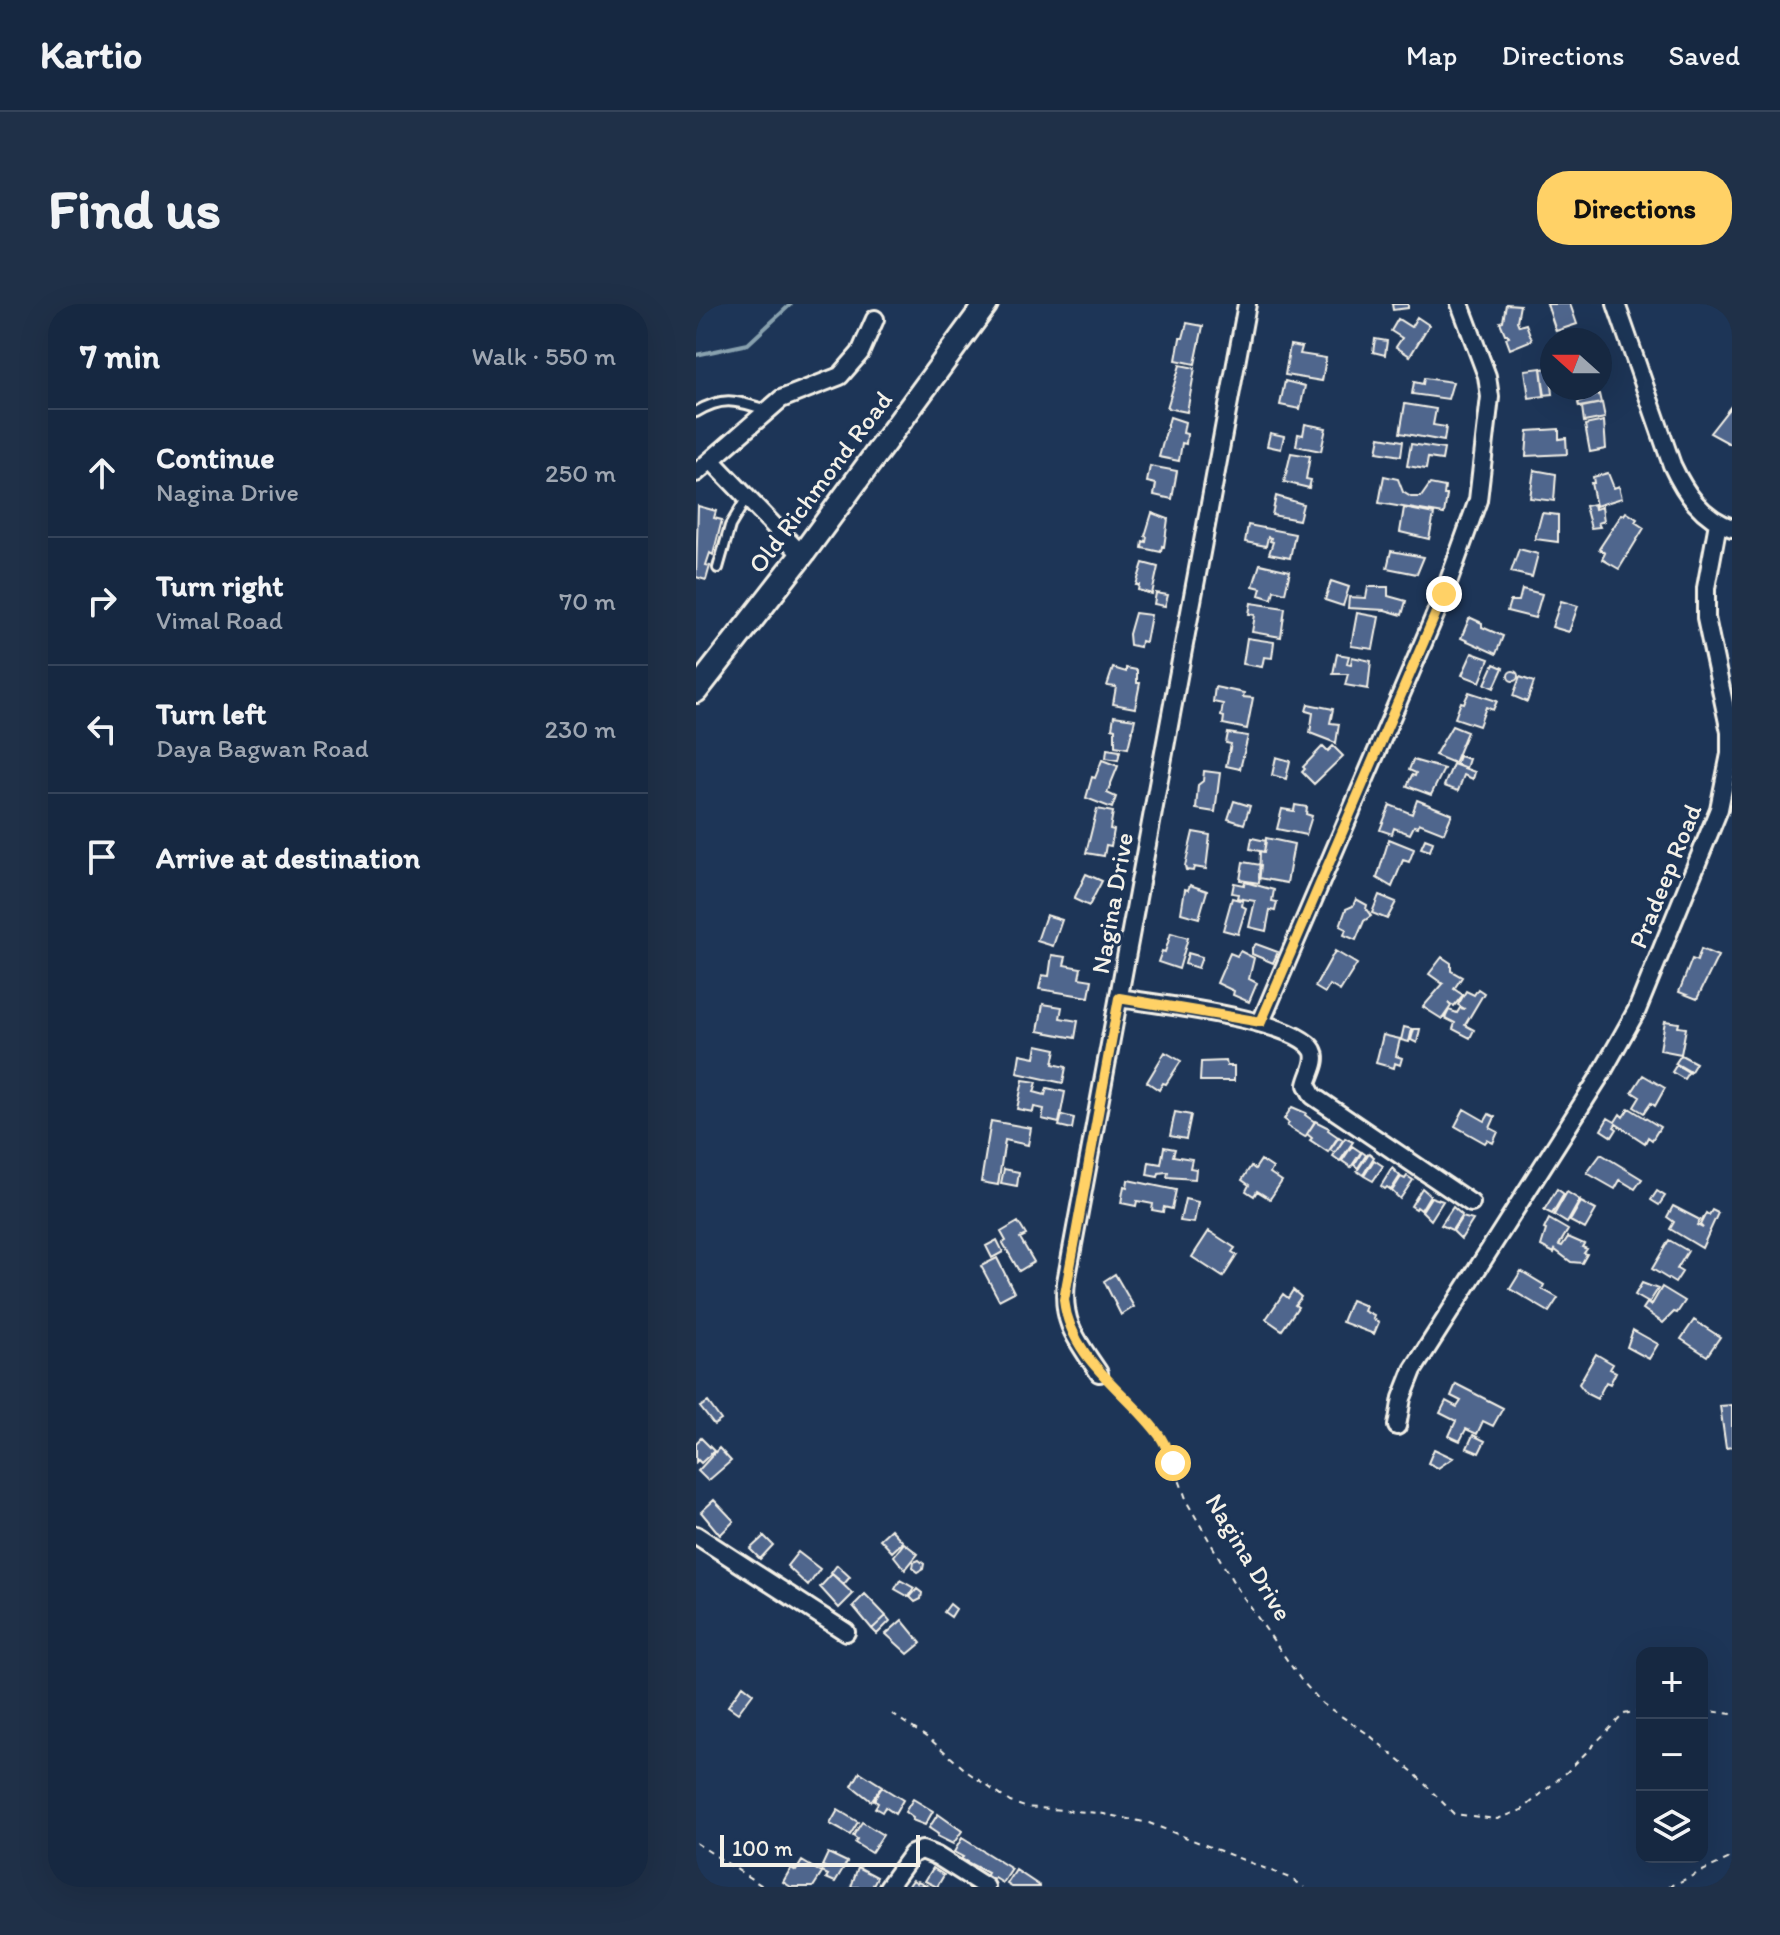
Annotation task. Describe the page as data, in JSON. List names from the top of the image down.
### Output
{
  "streets": {
    "street": ["Old Richmond Road", "Pradeep Road", "Nagina Drive"]
  },
  "scale_bar": "100 m",
  "north": "left",
  "page": {
    "header": "Kartio",
    "nav": ["Map", "Directions", "Saved"],
    "buttons": "Directions",
    "title": "Find us",
    "heading": ["7 min", "Walk · 550 m"],
    "list": [
      ["Continue", "Nagina Drive", "250 m"],
      ["Turn right", "Vimal Road", "70 m"],
      ["Turn left", "Daya Bagwan Road", "230 m"],
      "Arrive at destination"
    ],
    "map_buttons": ["+", "−"],
    "scale": "100 m"
  }
}
